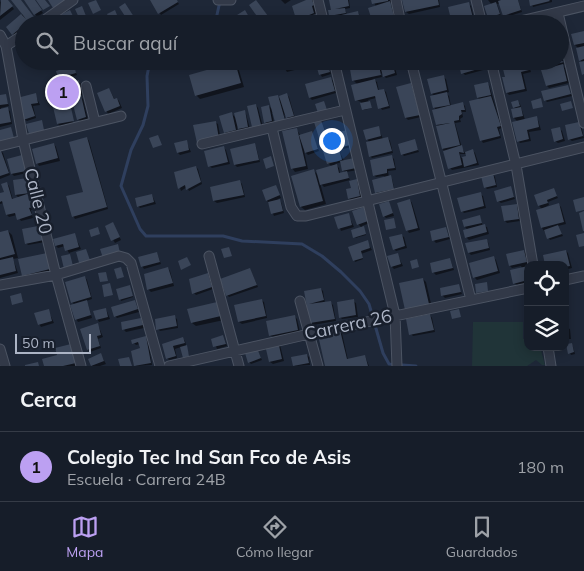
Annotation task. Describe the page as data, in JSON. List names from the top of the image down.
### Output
{
  "streets": {
    "street": ["Calle 20", "Carrera 26"]
  },
  "scale_bar": "50 m",
  "page": {
    "search": "Buscar aquí",
    "pins": "1",
    "scale": "50 m",
    "heading": "Cerca",
    "list": [
      {
        "mark": "1",
        "name": "Colegio Tec Ind San Fco de Asis",
        "note": "Escuela · Carrera 24B",
        "value": "180 m"
      }
    ],
    "nav": ["Mapa", "Cómo llegar", "Guardados"]
  }
}
